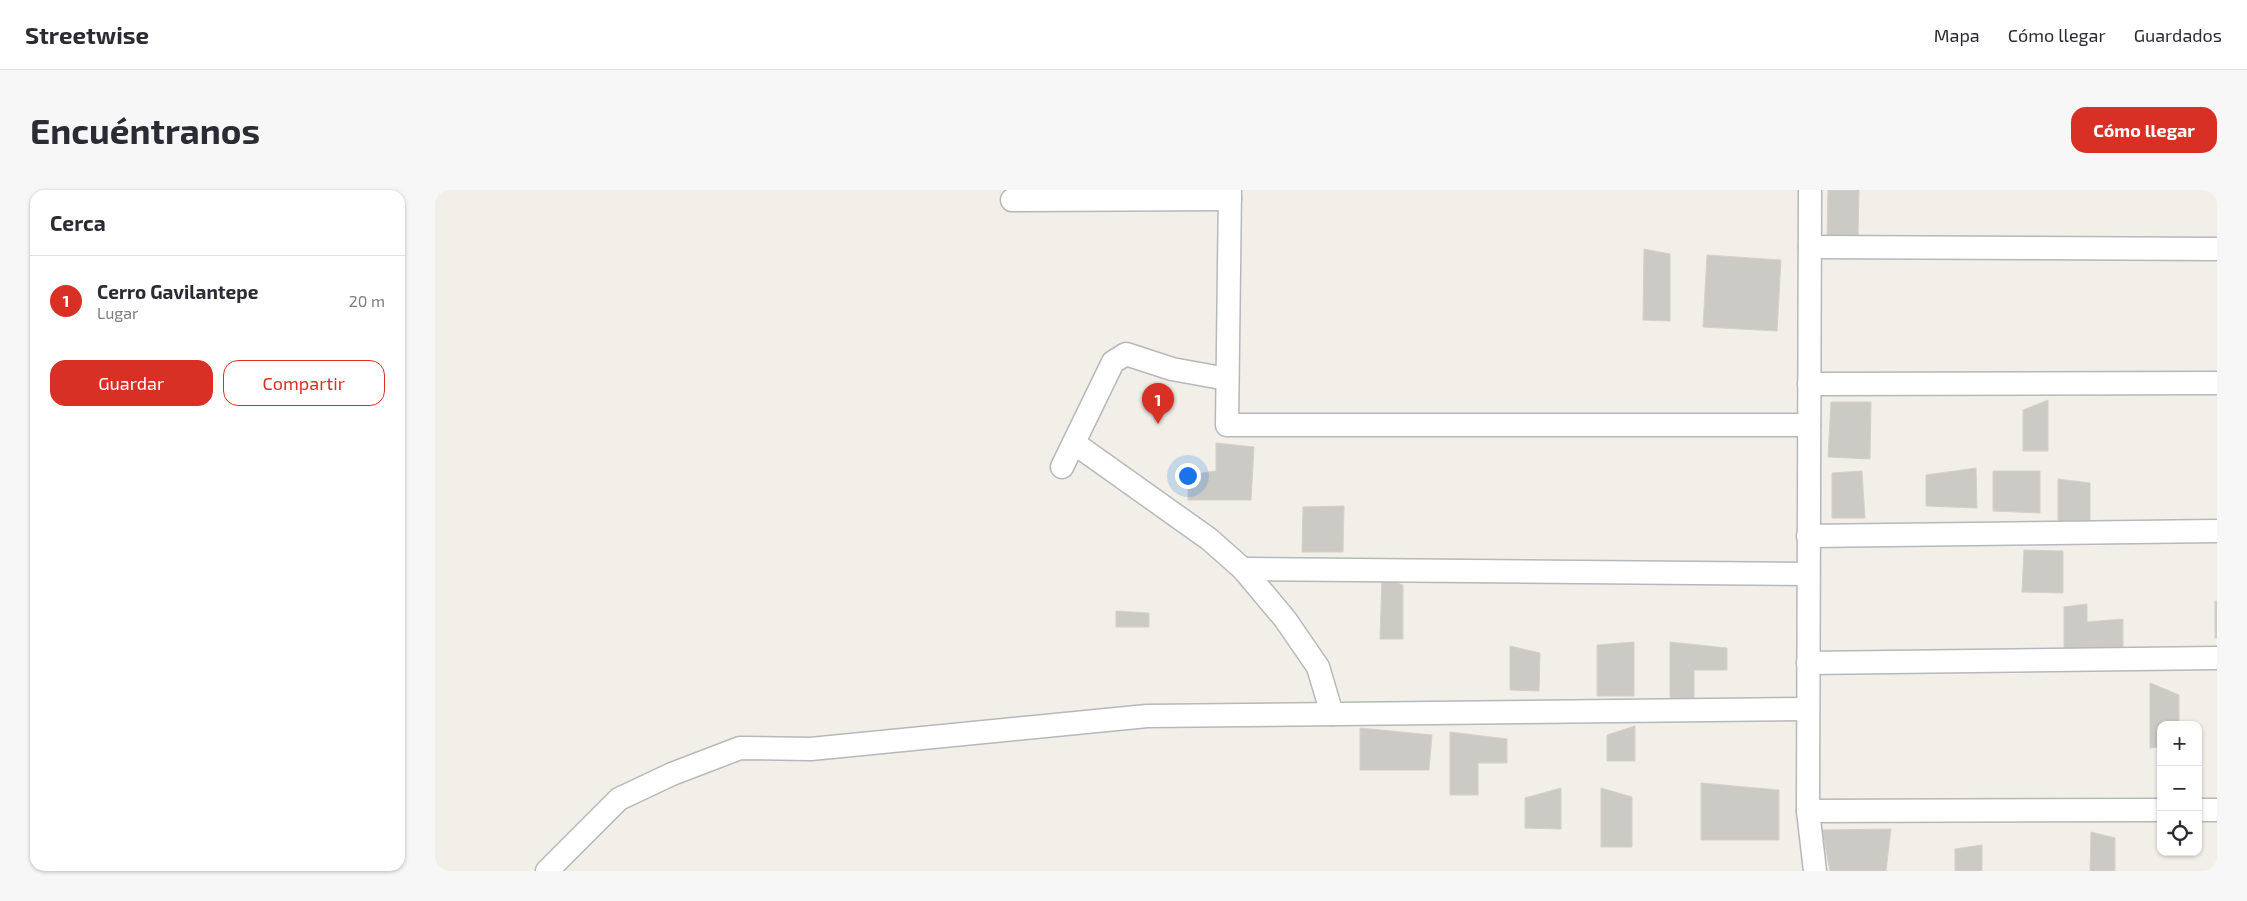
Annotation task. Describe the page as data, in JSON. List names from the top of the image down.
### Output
{
  "page": {
    "header": "Streetwise",
    "nav": ["Mapa", "Cómo llegar", "Guardados"],
    "buttons": [
      "Cómo llegar",
      ["Guardar", "Compartir"]
    ],
    "title": "Encuéntranos",
    "heading": "Cerca",
    "list": [
      {
        "mark": "1",
        "name": "Cerro Gavilantepe",
        "note": "Lugar",
        "value": "20 m"
      }
    ],
    "pins": "1",
    "map_buttons": ["+", "−"]
  }
}
